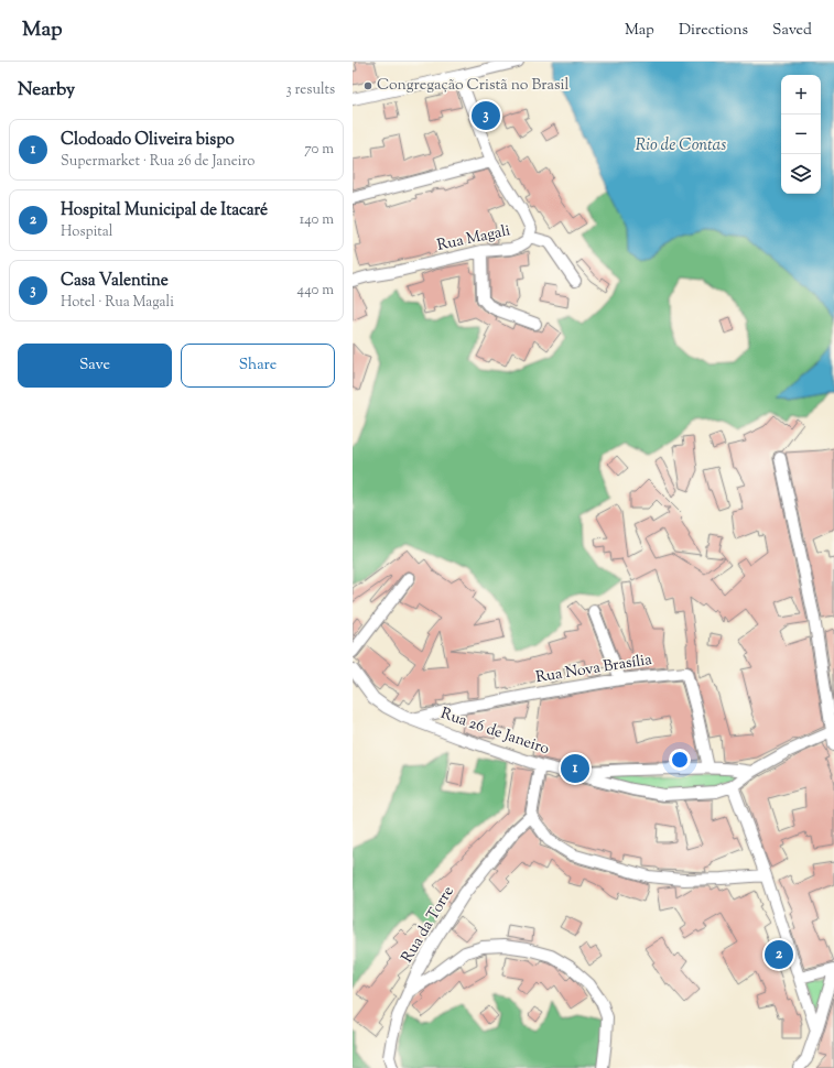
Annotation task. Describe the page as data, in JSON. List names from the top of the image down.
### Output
{
  "streets": {
    "street": [
      "Rua Magali",
      "Rua Nova Brasília",
      "Rua 26 de Janeiro",
      "Rua da Torre"
    ]
  },
  "crossings": [
    ["Rua Nova Brasília", "Rua 26 de Janeiro"]
  ],
  "water": ["Rio de Contas"],
  "places": ["Congregação Cristã no Brasil"],
  "page": {
    "header": "Map",
    "nav": ["Map", "Directions", "Saved"],
    "heading": ["Nearby", "3 results"],
    "map_buttons": ["+", "−"],
    "pins": ["3", "1", "2"],
    "list": [
      {
        "mark": "1",
        "name": "Clodoado Oliveira bispo",
        "note": "Supermarket · Rua 26 de Janeiro",
        "value": "70 m"
      },
      {
        "mark": "2",
        "name": "Hospital Municipal de Itacaré",
        "note": "Hospital",
        "value": "140 m"
      },
      {
        "mark": "3",
        "name": "Casa Valentine",
        "note": "Hotel · Rua Magali",
        "value": "440 m"
      }
    ],
    "buttons": ["Save", "Share"]
  }
}
